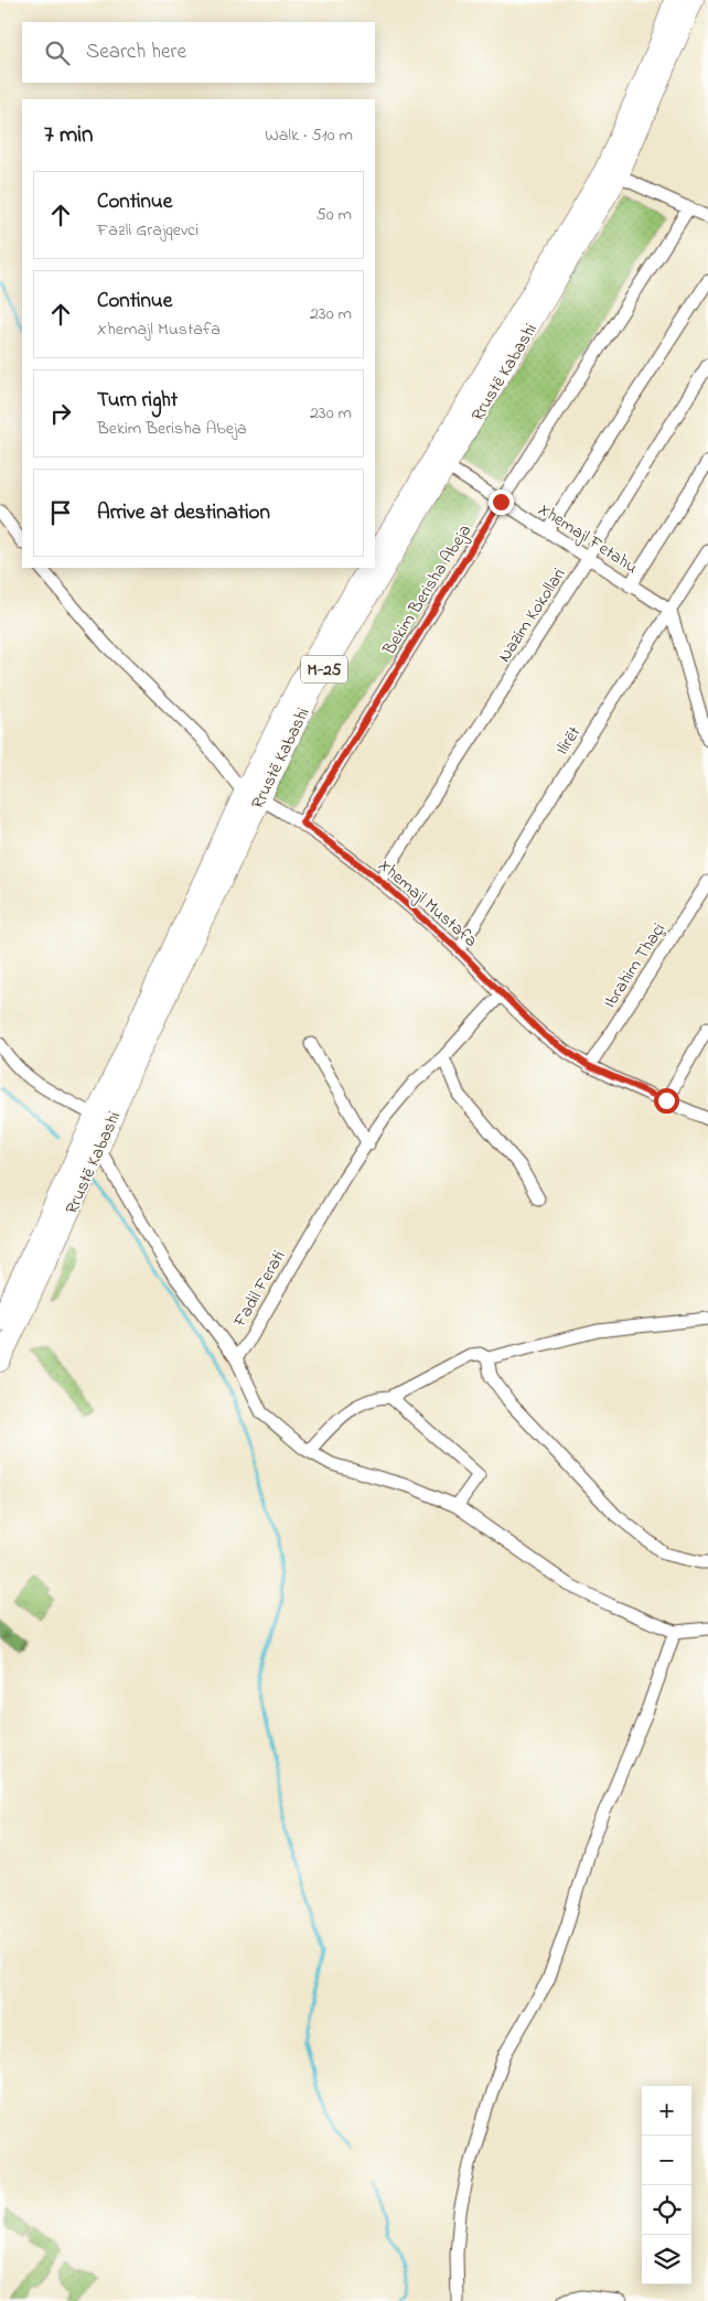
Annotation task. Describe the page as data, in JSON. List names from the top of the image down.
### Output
{
  "streets": {
    "main road": ["Rrustë Kabashi", "M-25"],
    "street": [
      "Xhemajl Fetahu",
      "Bekim Berisha Abeja",
      "Nazim Kokollari",
      "Ilirët",
      "Xhemajl Mustafa",
      "Ibrahim Thaçi",
      "Fadil Ferati"
    ]
  },
  "crossings": [
    ["Rrustë Kabashi", "Xhemajl Fetahu"],
    ["Rrustë Kabashi", "Xhemajl Mustafa"],
    ["Xhemajl Fetahu", "Bekim Berisha Abeja"],
    ["Xhemajl Fetahu", "Nazim Kokollari"],
    ["Xhemajl Fetahu", "Ilirët"],
    ["Bekim Berisha Abeja", "Xhemajl Mustafa"],
    ["Nazim Kokollari", "Xhemajl Mustafa"],
    ["Ilirët", "Xhemajl Mustafa"],
    ["Xhemajl Mustafa", "Ibrahim Thaçi"],
    ["Xhemajl Mustafa", "Fadil Ferati"]
  ],
  "page": {
    "search": "Search here",
    "heading": ["7 min", "Walk · 510 m"],
    "list": [
      ["Continue", "Fazli Grajqevci", "50 m"],
      ["Continue", "Xhemajl Mustafa", "230 m"],
      ["Turn right", "Bekim Berisha Abeja", "230 m"],
      "Arrive at destination"
    ],
    "map_buttons": ["+", "−"]
  }
}
